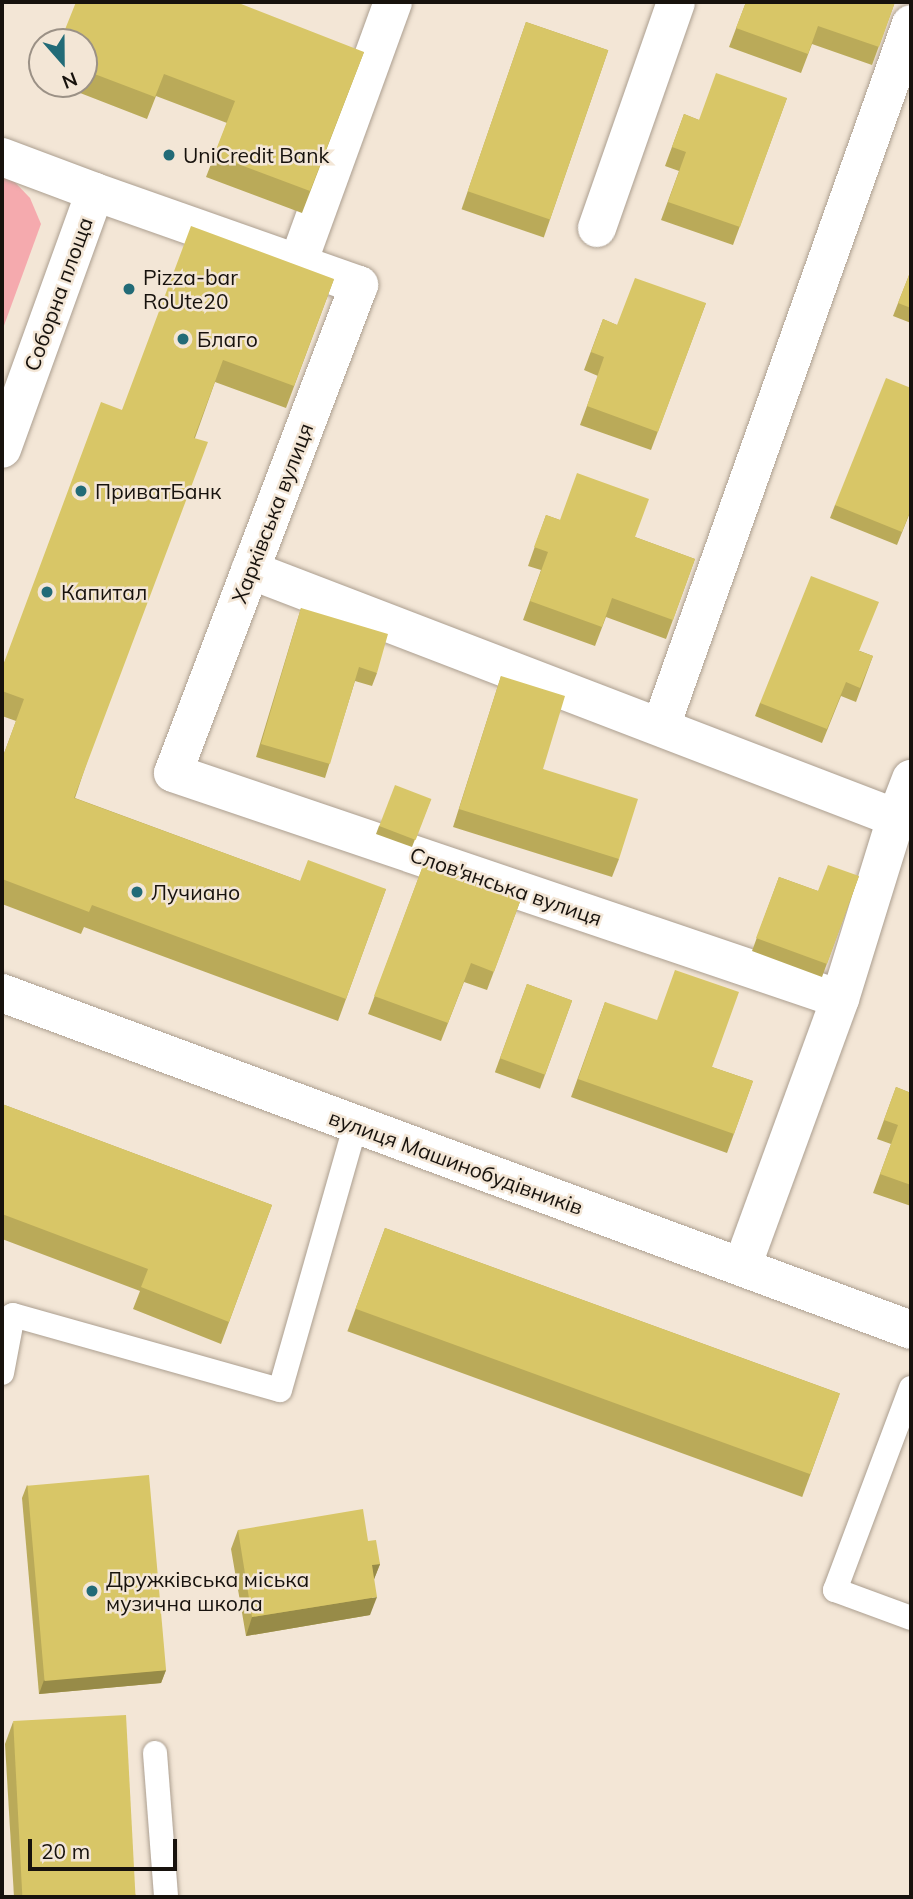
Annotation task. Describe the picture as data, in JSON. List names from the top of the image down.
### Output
{
  "streets": {
    "street": [
      "Соборна площа",
      "Харківська вулиця",
      "Слов'янська вулиця",
      "вулиця Машинобудівників"
    ]
  },
  "crossings": [
    ["Харківська вулиця", "Слов'янська вулиця"]
  ],
  "places": [
    "UniCredit Bank",
    "Pizza-bar RoUte20",
    "Благо",
    "ПриватБанк",
    "Капитал",
    "Лучиано",
    "Дружківська міська музична школа"
  ],
  "scale_bar": "20 m",
  "north": "bottom"
}
